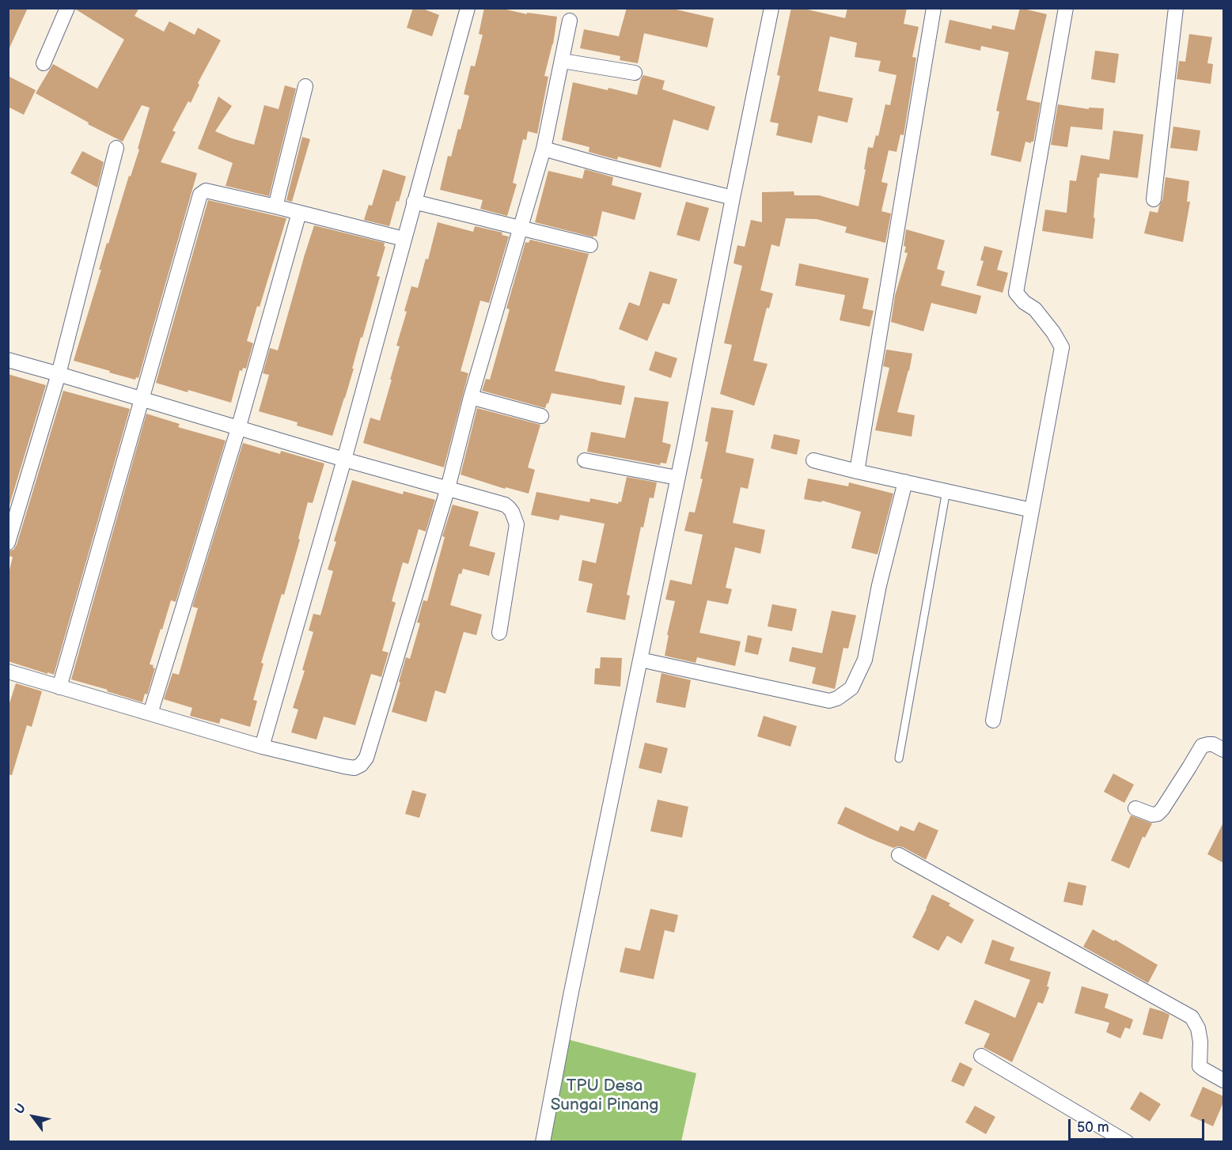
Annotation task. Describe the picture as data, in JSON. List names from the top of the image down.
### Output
{
  "parks": ["TPU Desa Sungai Pinang"],
  "scale_bar": "50 m",
  "north": "top left"
}
